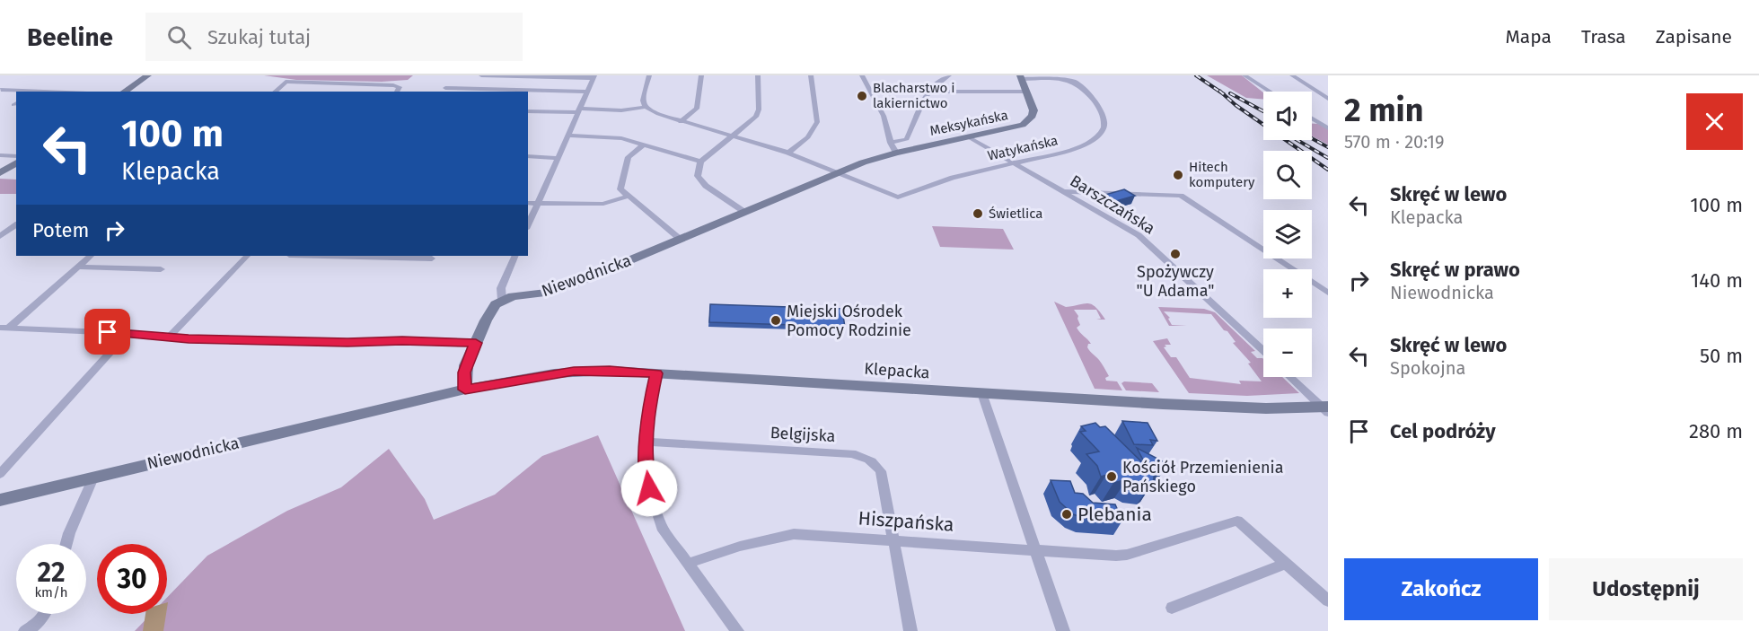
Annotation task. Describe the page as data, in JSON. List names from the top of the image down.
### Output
{
  "streets": {
    "street": [
      "Meksykańska",
      "Watykańska",
      "Barszczańska",
      "Niewodnicka",
      "Klepacka",
      "Belgijska",
      "Hiszpańska"
    ]
  },
  "crossings": [
    ["Meksykańska", "Watykańska"],
    ["Meksykańska", "Barszczańska"],
    ["Meksykańska", "Niewodnicka"],
    ["Watykańska", "Barszczańska"],
    ["Watykańska", "Niewodnicka"],
    ["Niewodnicka", "Klepacka"],
    ["Belgijska", "Hiszpańska"]
  ],
  "places": [
    "Blacharstwo i lakiernictwo",
    "Hitech komputery",
    "Świetlica",
    "Spożywczy \"U Adama\"",
    "Miejski Ośrodek Pomocy Rodzinie",
    "Kościół Przemienienia Pańskiego",
    "Plebania"
  ],
  "page": {
    "header": "Beeline",
    "search": "Szukaj tutaj",
    "nav": ["Mapa", "Trasa", "Zapisane"],
    "heading": ["2 min", "570 m · 20:19"],
    "map_buttons": ["+", "−"],
    "turn": ["100 m", "Klepacka"],
    "list": [
      {
        "name": "Skręć w lewo",
        "note": "Klepacka",
        "value": "100 m"
      },
      {
        "name": "Skręć w prawo",
        "note": "Niewodnicka",
        "value": "140 m"
      },
      {
        "name": "Skręć w lewo",
        "note": "Spokojna",
        "value": "50 m"
      },
      {
        "name": "Cel podróży",
        "value": "280 m"
      }
    ],
    "then": "Potem",
    "speed": "22 km/h",
    "limit": "30",
    "buttons": ["Zakończ", "Udostępnij"]
  }
}
